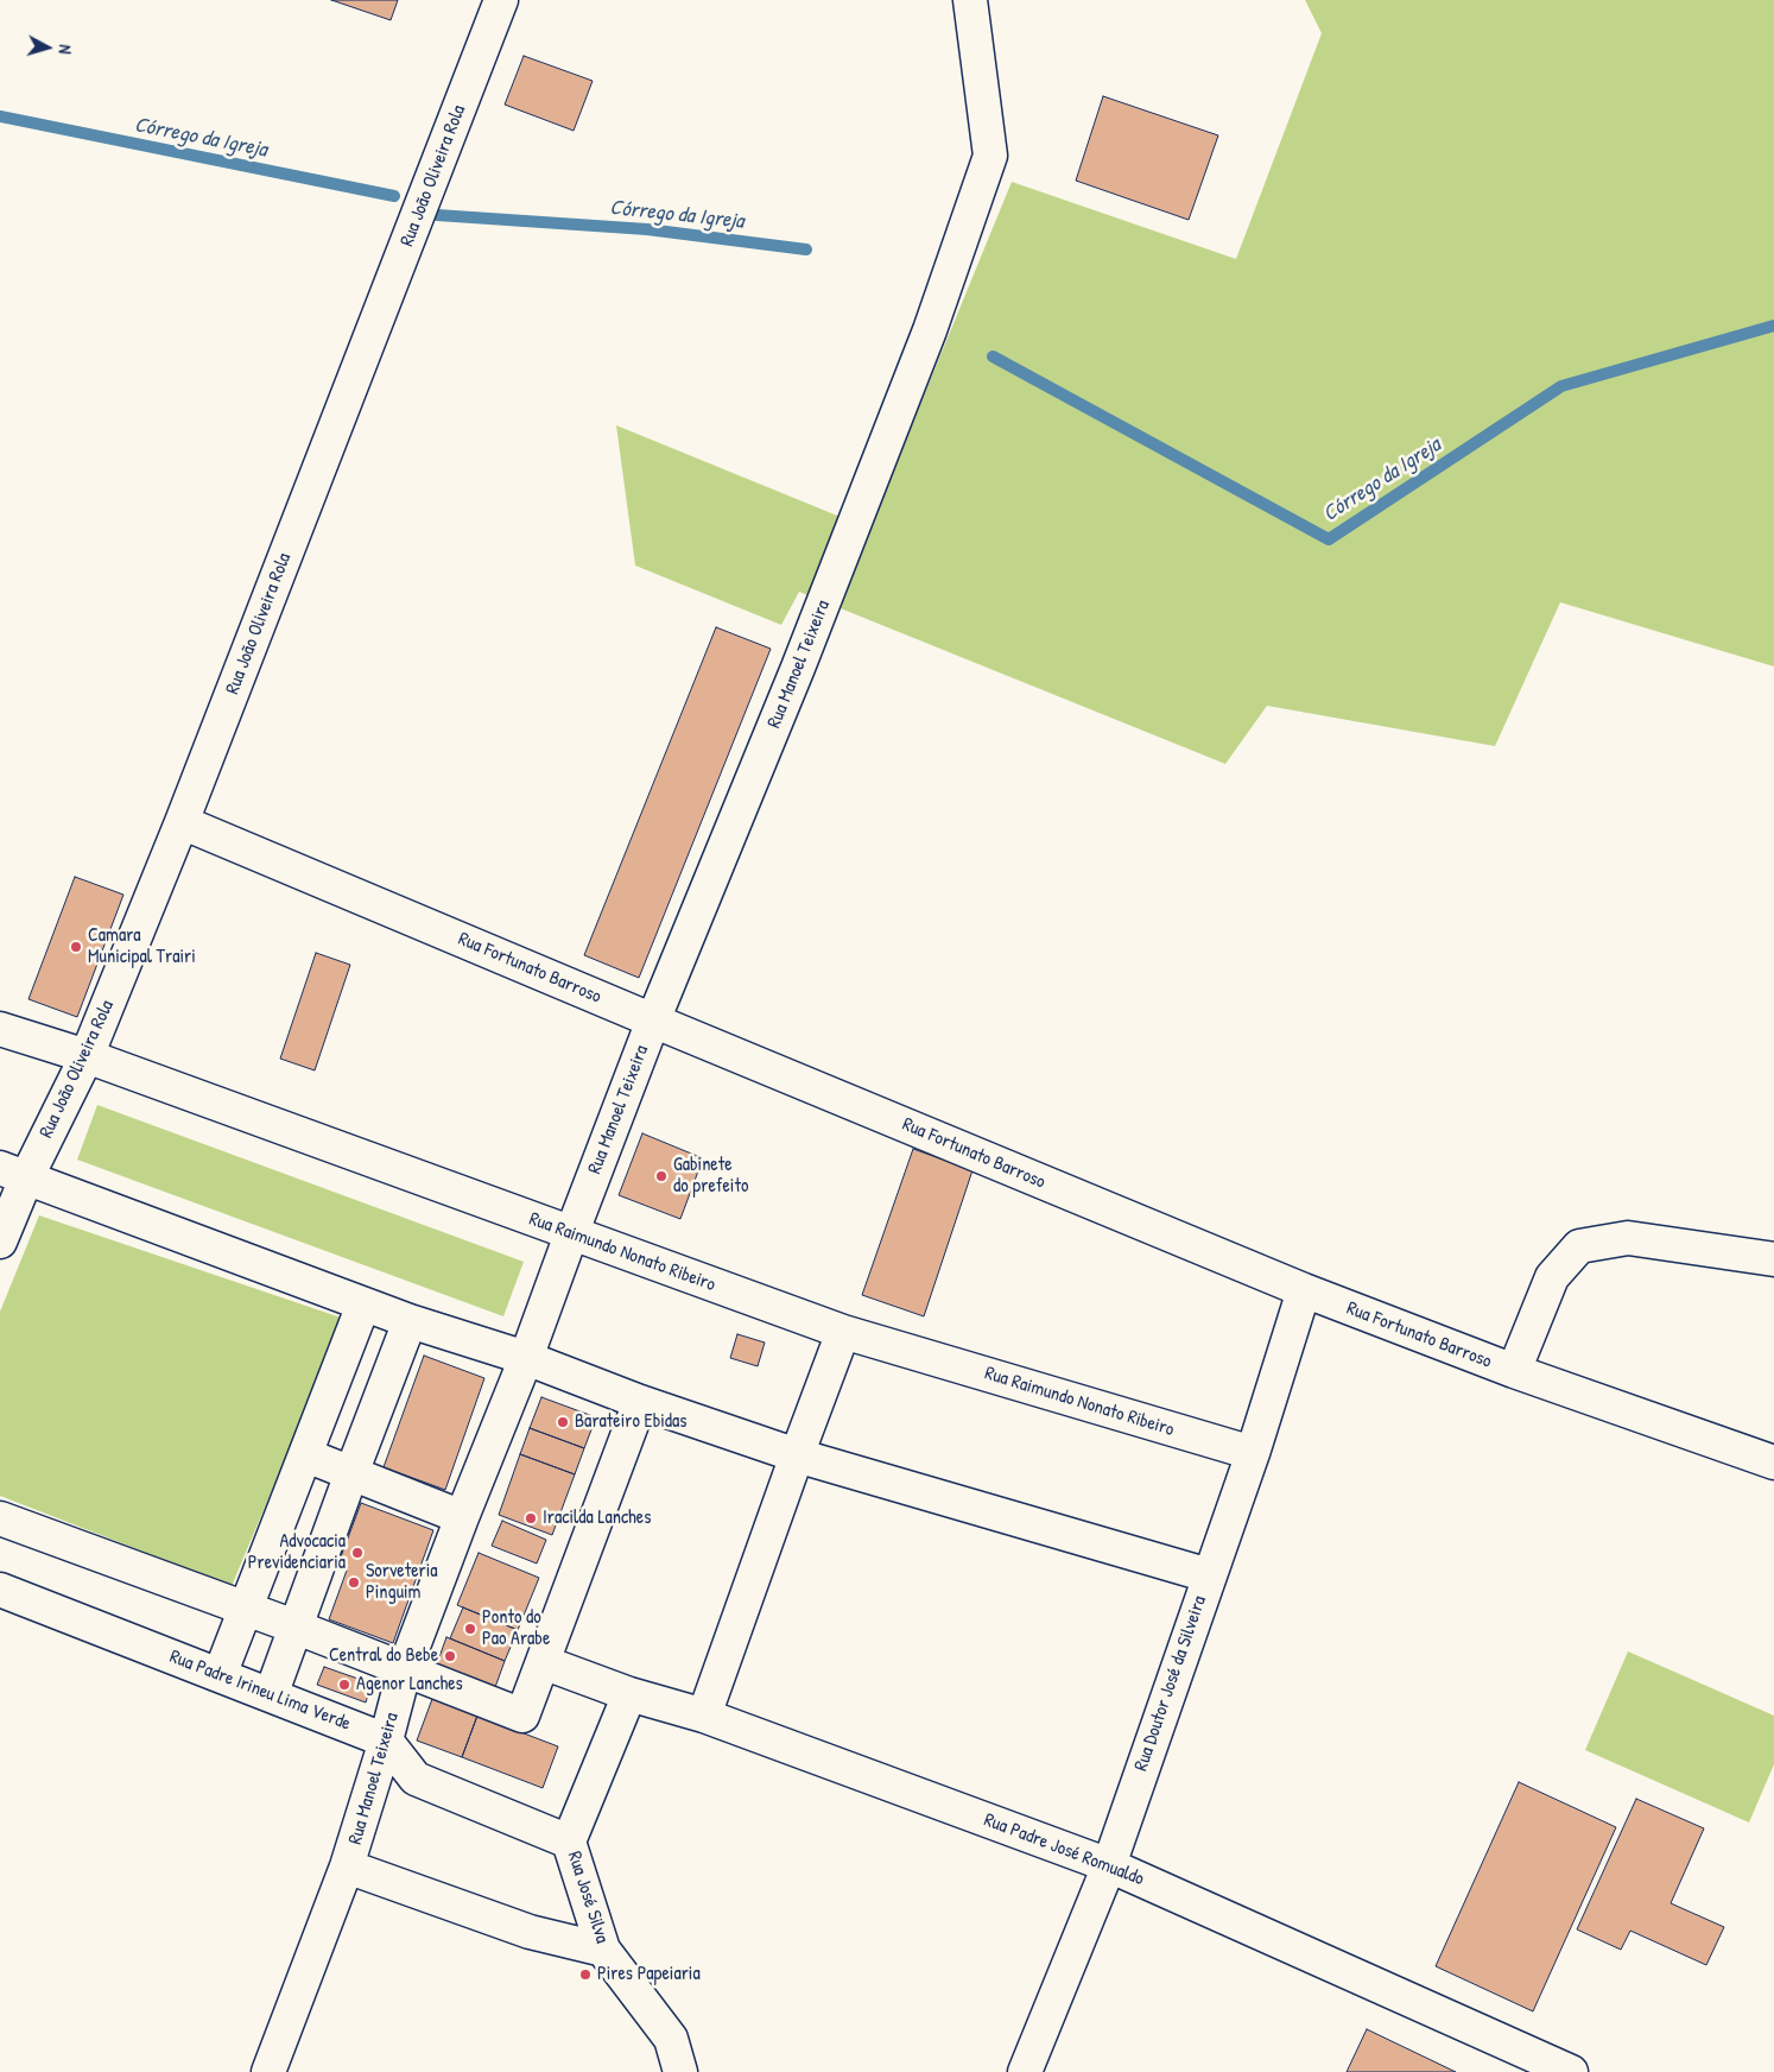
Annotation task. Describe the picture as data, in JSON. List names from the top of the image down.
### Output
{
  "streets": {
    "street": [
      "Rua João Oliveira Rola",
      "Rua Manoel Teixeira",
      "Rua Fortunato Barroso",
      "Rua Raimundo Nonato Ribeiro",
      "Rua Doutor José da Silveira",
      "Rua Padre Irineu Lima Verde",
      "Rua Padre José Romualdo",
      "Rua José Silva"
    ]
  },
  "crossings": [
    ["Rua João Oliveira Rola", "Rua Fortunato Barroso"],
    ["Rua João Oliveira Rola", "Rua Raimundo Nonato Ribeiro"],
    ["Rua Manoel Teixeira", "Rua Fortunato Barroso"],
    ["Rua Manoel Teixeira", "Rua Raimundo Nonato Ribeiro"],
    ["Rua Manoel Teixeira", "Rua Padre Irineu Lima Verde"],
    ["Rua Fortunato Barroso", "Rua Doutor José da Silveira"],
    ["Rua Raimundo Nonato Ribeiro", "Rua Doutor José da Silveira"],
    ["Rua Doutor José da Silveira", "Rua Padre José Romualdo"]
  ],
  "water": ["Córrego da Igreja"],
  "places": [
    "Camara Municipal Trairi",
    "Gabinete do prefeito",
    "Barateiro Ebidas",
    "Iracilda Lanches",
    "Advocacia Previdenciaria",
    "Sorveteria Pinguim",
    "Ponto do Pao Arabe",
    "Central do Bebe",
    "Agenor Lanches",
    "Pires Papeiaria"
  ],
  "north": "right"
}
